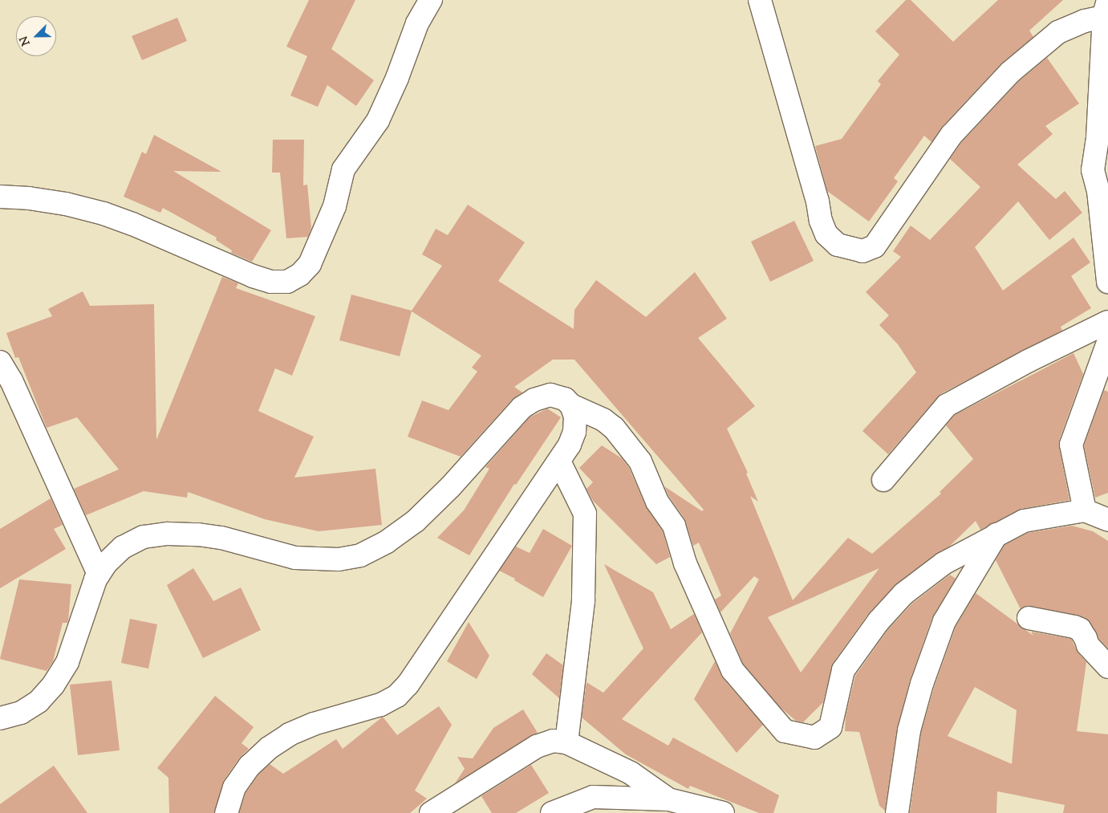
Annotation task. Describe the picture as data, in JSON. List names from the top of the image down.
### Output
{
  "north": "bottom left"
}
